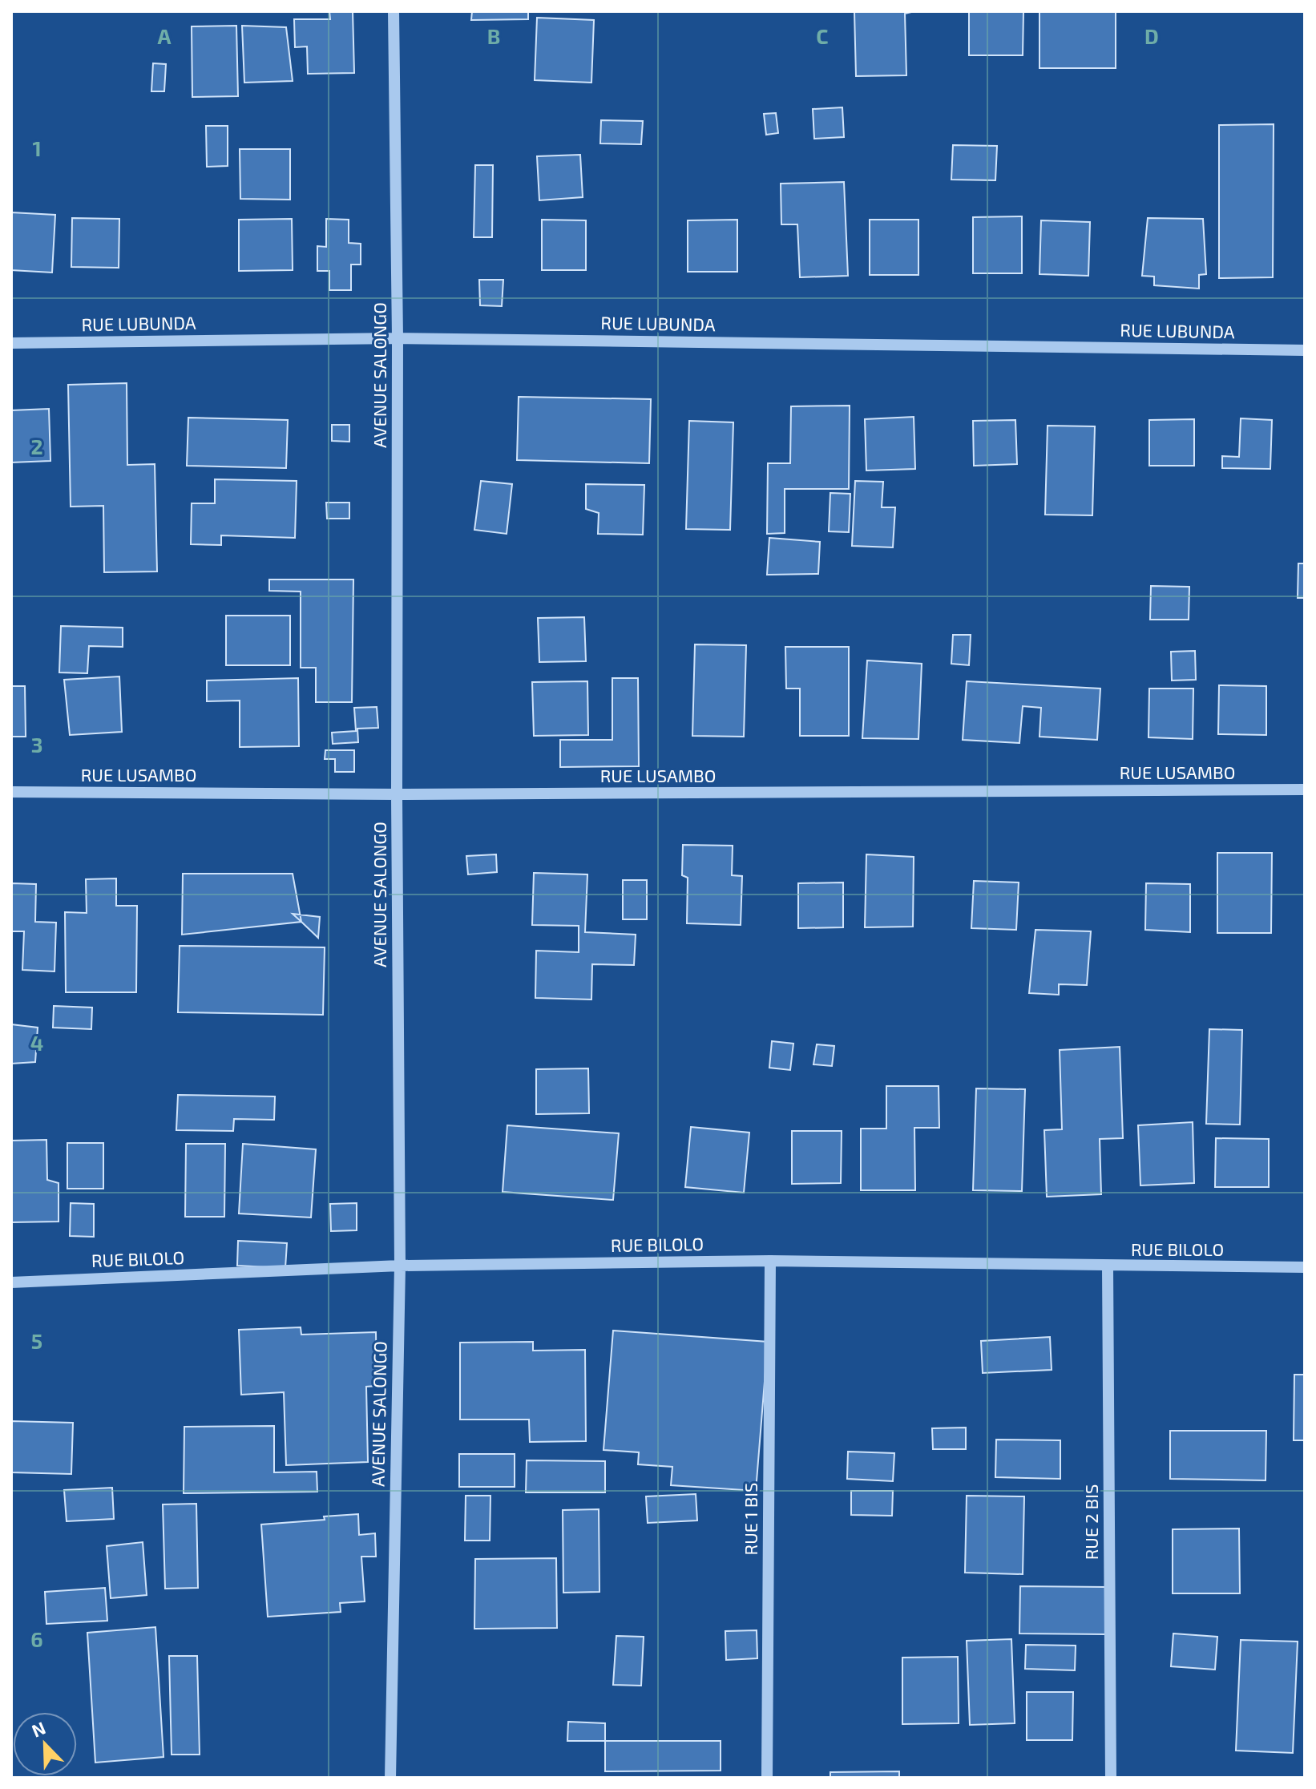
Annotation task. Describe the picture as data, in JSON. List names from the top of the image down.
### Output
{
  "streets": {
    "street": [
      "RUE LUBUNDA",
      "AVENUE SALONGO",
      "RUE LUSAMBO",
      "RUE BILOLO",
      "RUE 1 BIS",
      "RUE 2 BIS"
    ]
  },
  "crossings": [
    ["RUE LUBUNDA", "AVENUE SALONGO"],
    ["AVENUE SALONGO", "RUE LUSAMBO"],
    ["AVENUE SALONGO", "RUE BILOLO"],
    ["RUE BILOLO", "RUE 1 BIS"],
    ["RUE BILOLO", "RUE 2 BIS"]
  ],
  "north": "top left",
  "grid": {
    "columns": [
      "A",
      "B",
      "C",
      "D"
    ],
    "rows": [
      "1",
      "2",
      "3",
      "4",
      "5",
      "6"
    ]
  }
}
